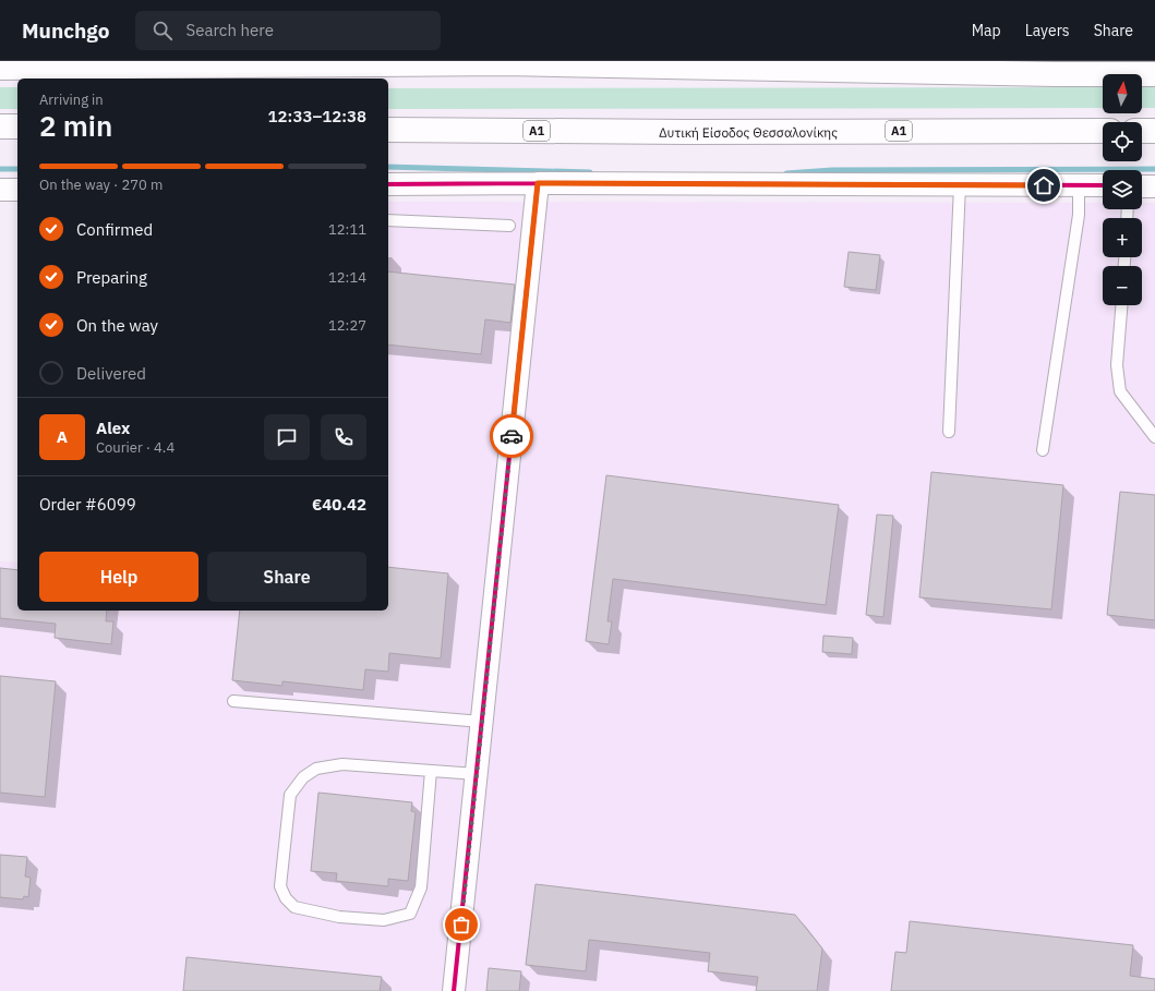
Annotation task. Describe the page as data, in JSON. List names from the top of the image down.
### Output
{
  "streets": {
    "highway": ["Α1", "Δυτική Είσοδος Θεσσαλονίκης"]
  },
  "north": "top",
  "page": {
    "header": "Munchgo",
    "search": "Search here",
    "nav": ["Map", "Layers", "Share"],
    "map_buttons": ["+", "−"],
    "heading": ["2 min", "Arriving in", "12:33–12:38"],
    "panel": [
      "Alex",
      "Courier · 4.4",
      "Order #6099",
      "€40.42"
    ],
    "bar": "On the way · 270 m",
    "list": [
      ["Confirmed", "12:11"],
      ["Preparing", "12:14"],
      ["On the way", "12:27"],
      "Delivered"
    ],
    "round": "A",
    "buttons": ["Help", "Share"]
  }
}
